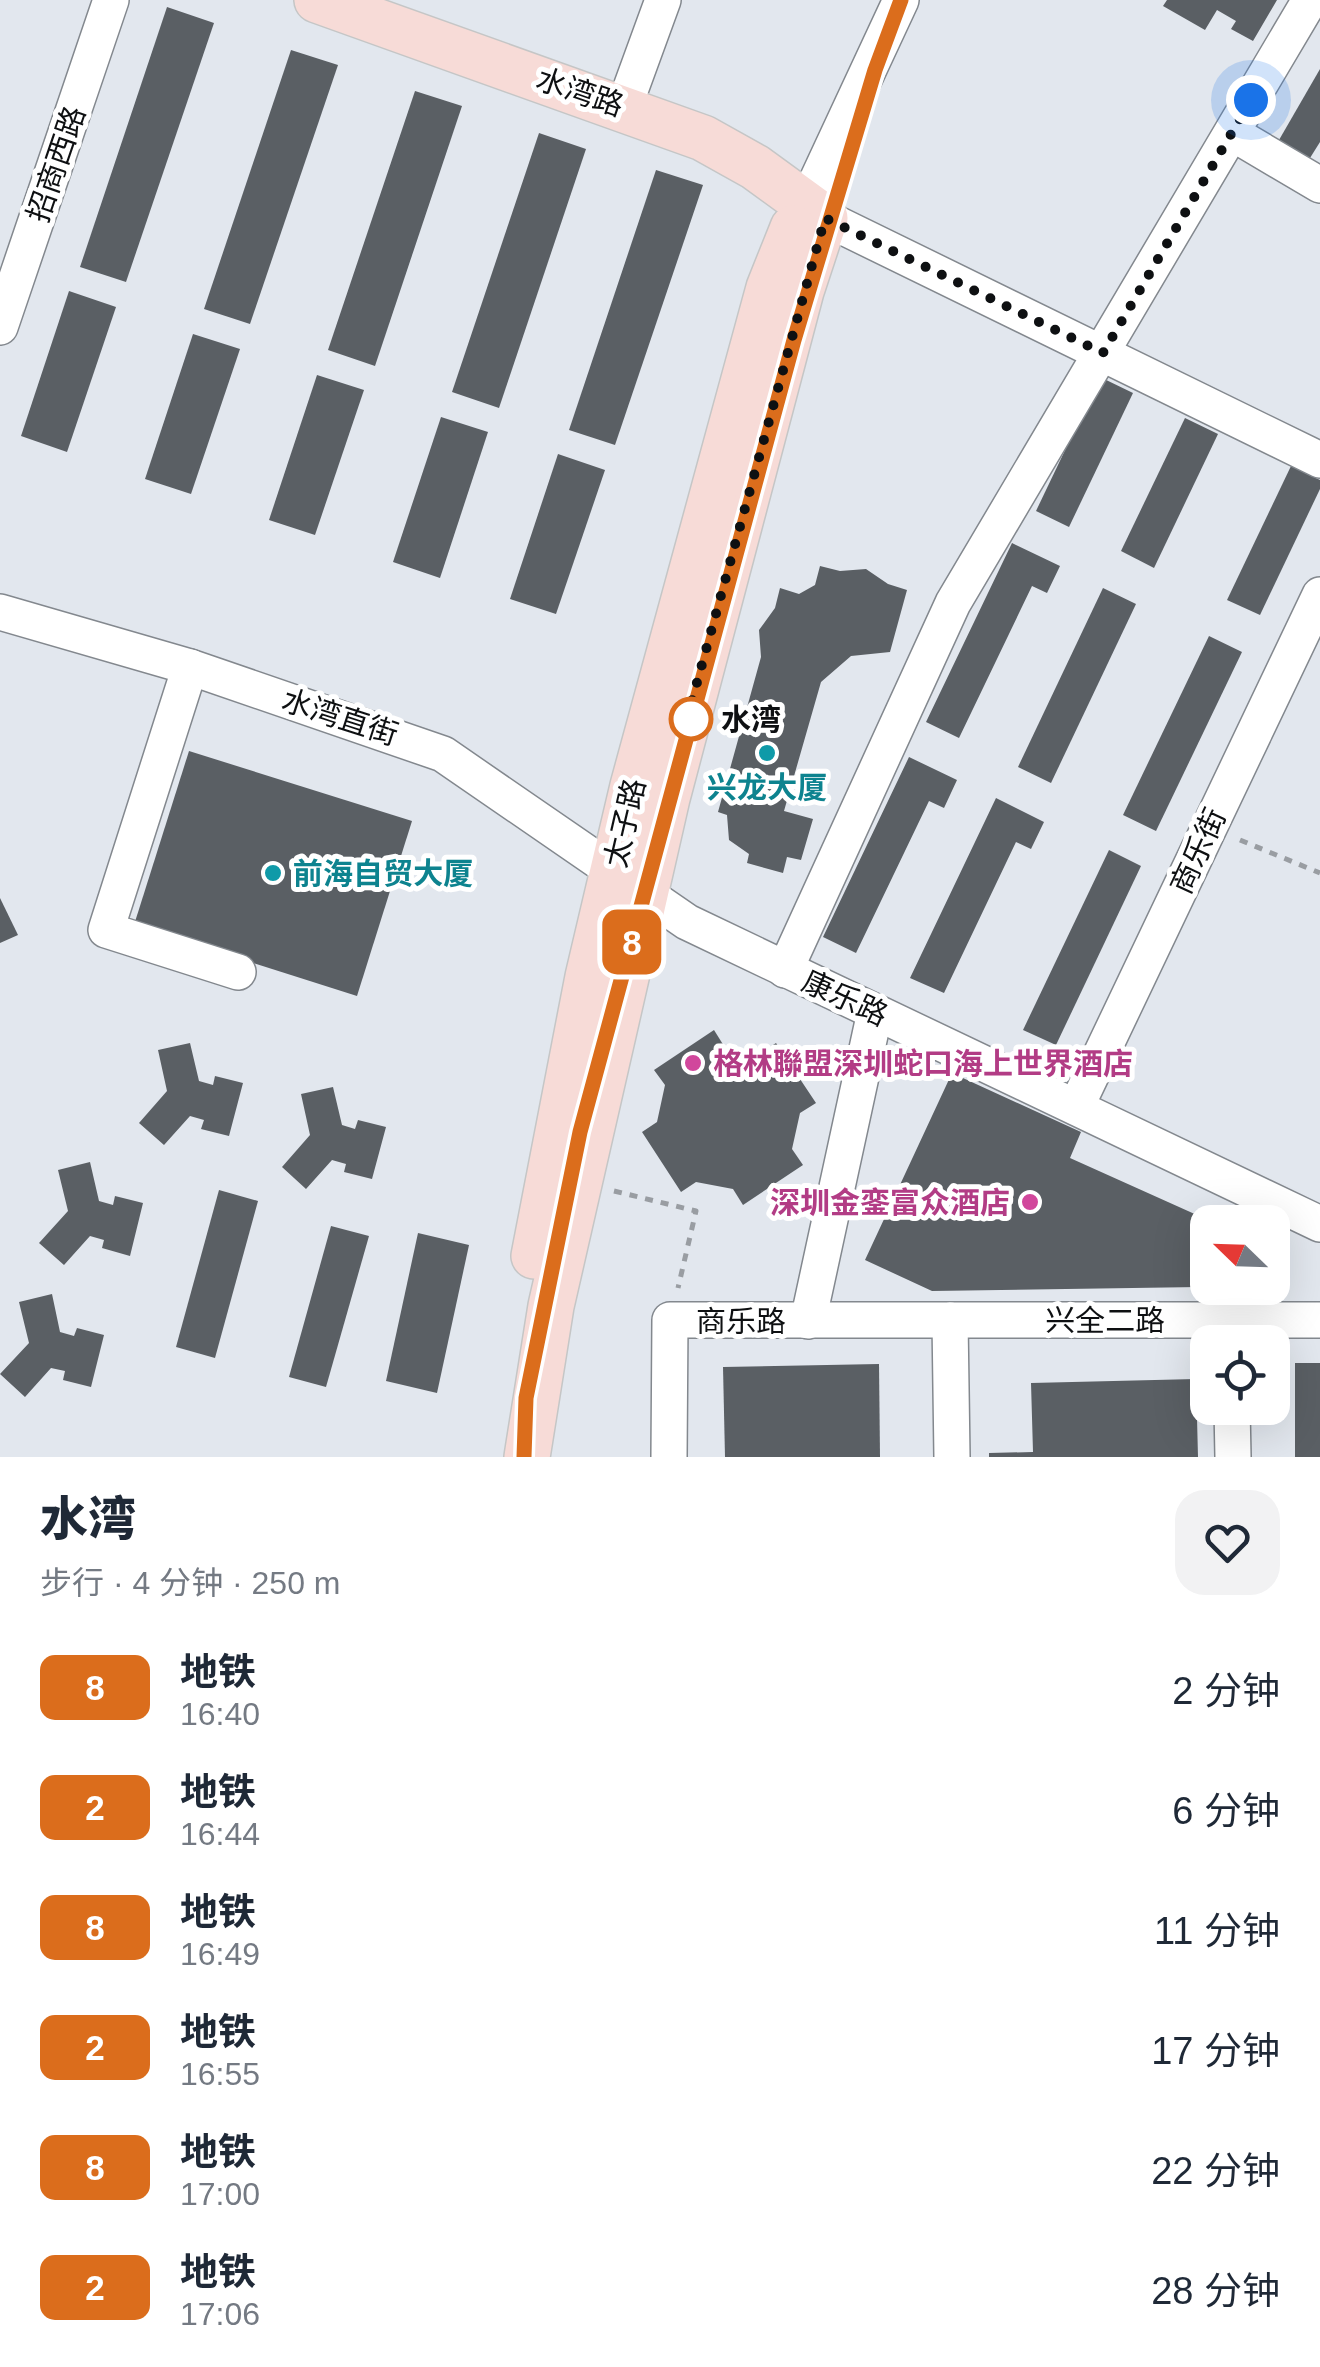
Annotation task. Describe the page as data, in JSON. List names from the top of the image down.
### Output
{
  "streets": {
    "main road": ["水湾路", "太子路"],
    "street": [
      "招商西路",
      "水湾直街",
      "商乐街",
      "康乐路",
      "兴全二路",
      "商乐路"
    ]
  },
  "crossings": [
    ["水湾路", "太子路"],
    ["水湾直街", "太子路"],
    ["水湾直街", "康乐路"],
    ["太子路", "康乐路"],
    ["商乐街", "康乐路"],
    ["兴全二路", "商乐路"]
  ],
  "places": [
    "水湾",
    "兴龙大厦",
    "前海自贸大厦",
    "格林聯盟深圳蛇口海上世界酒店",
    "深圳金銮富众酒店"
  ],
  "lines": ["metro line 8"],
  "north": "top left",
  "page": {
    "on_map": "8",
    "heading": ["水湾", "步行 · 4 分钟 · 250 m"],
    "list": [
      {
        "mark": "8",
        "name": "地铁",
        "note": "16:40",
        "value": "2 分钟"
      },
      {
        "mark": "2",
        "name": "地铁",
        "note": "16:44",
        "value": "6 分钟"
      },
      {
        "mark": "8",
        "name": "地铁",
        "note": "16:49",
        "value": "11 分钟"
      },
      {
        "mark": "2",
        "name": "地铁",
        "note": "16:55",
        "value": "17 分钟"
      },
      {
        "mark": "8",
        "name": "地铁",
        "note": "17:00",
        "value": "22 分钟"
      },
      {
        "mark": "2",
        "name": "地铁",
        "note": "17:06",
        "value": "28 分钟"
      }
    ]
  }
}
